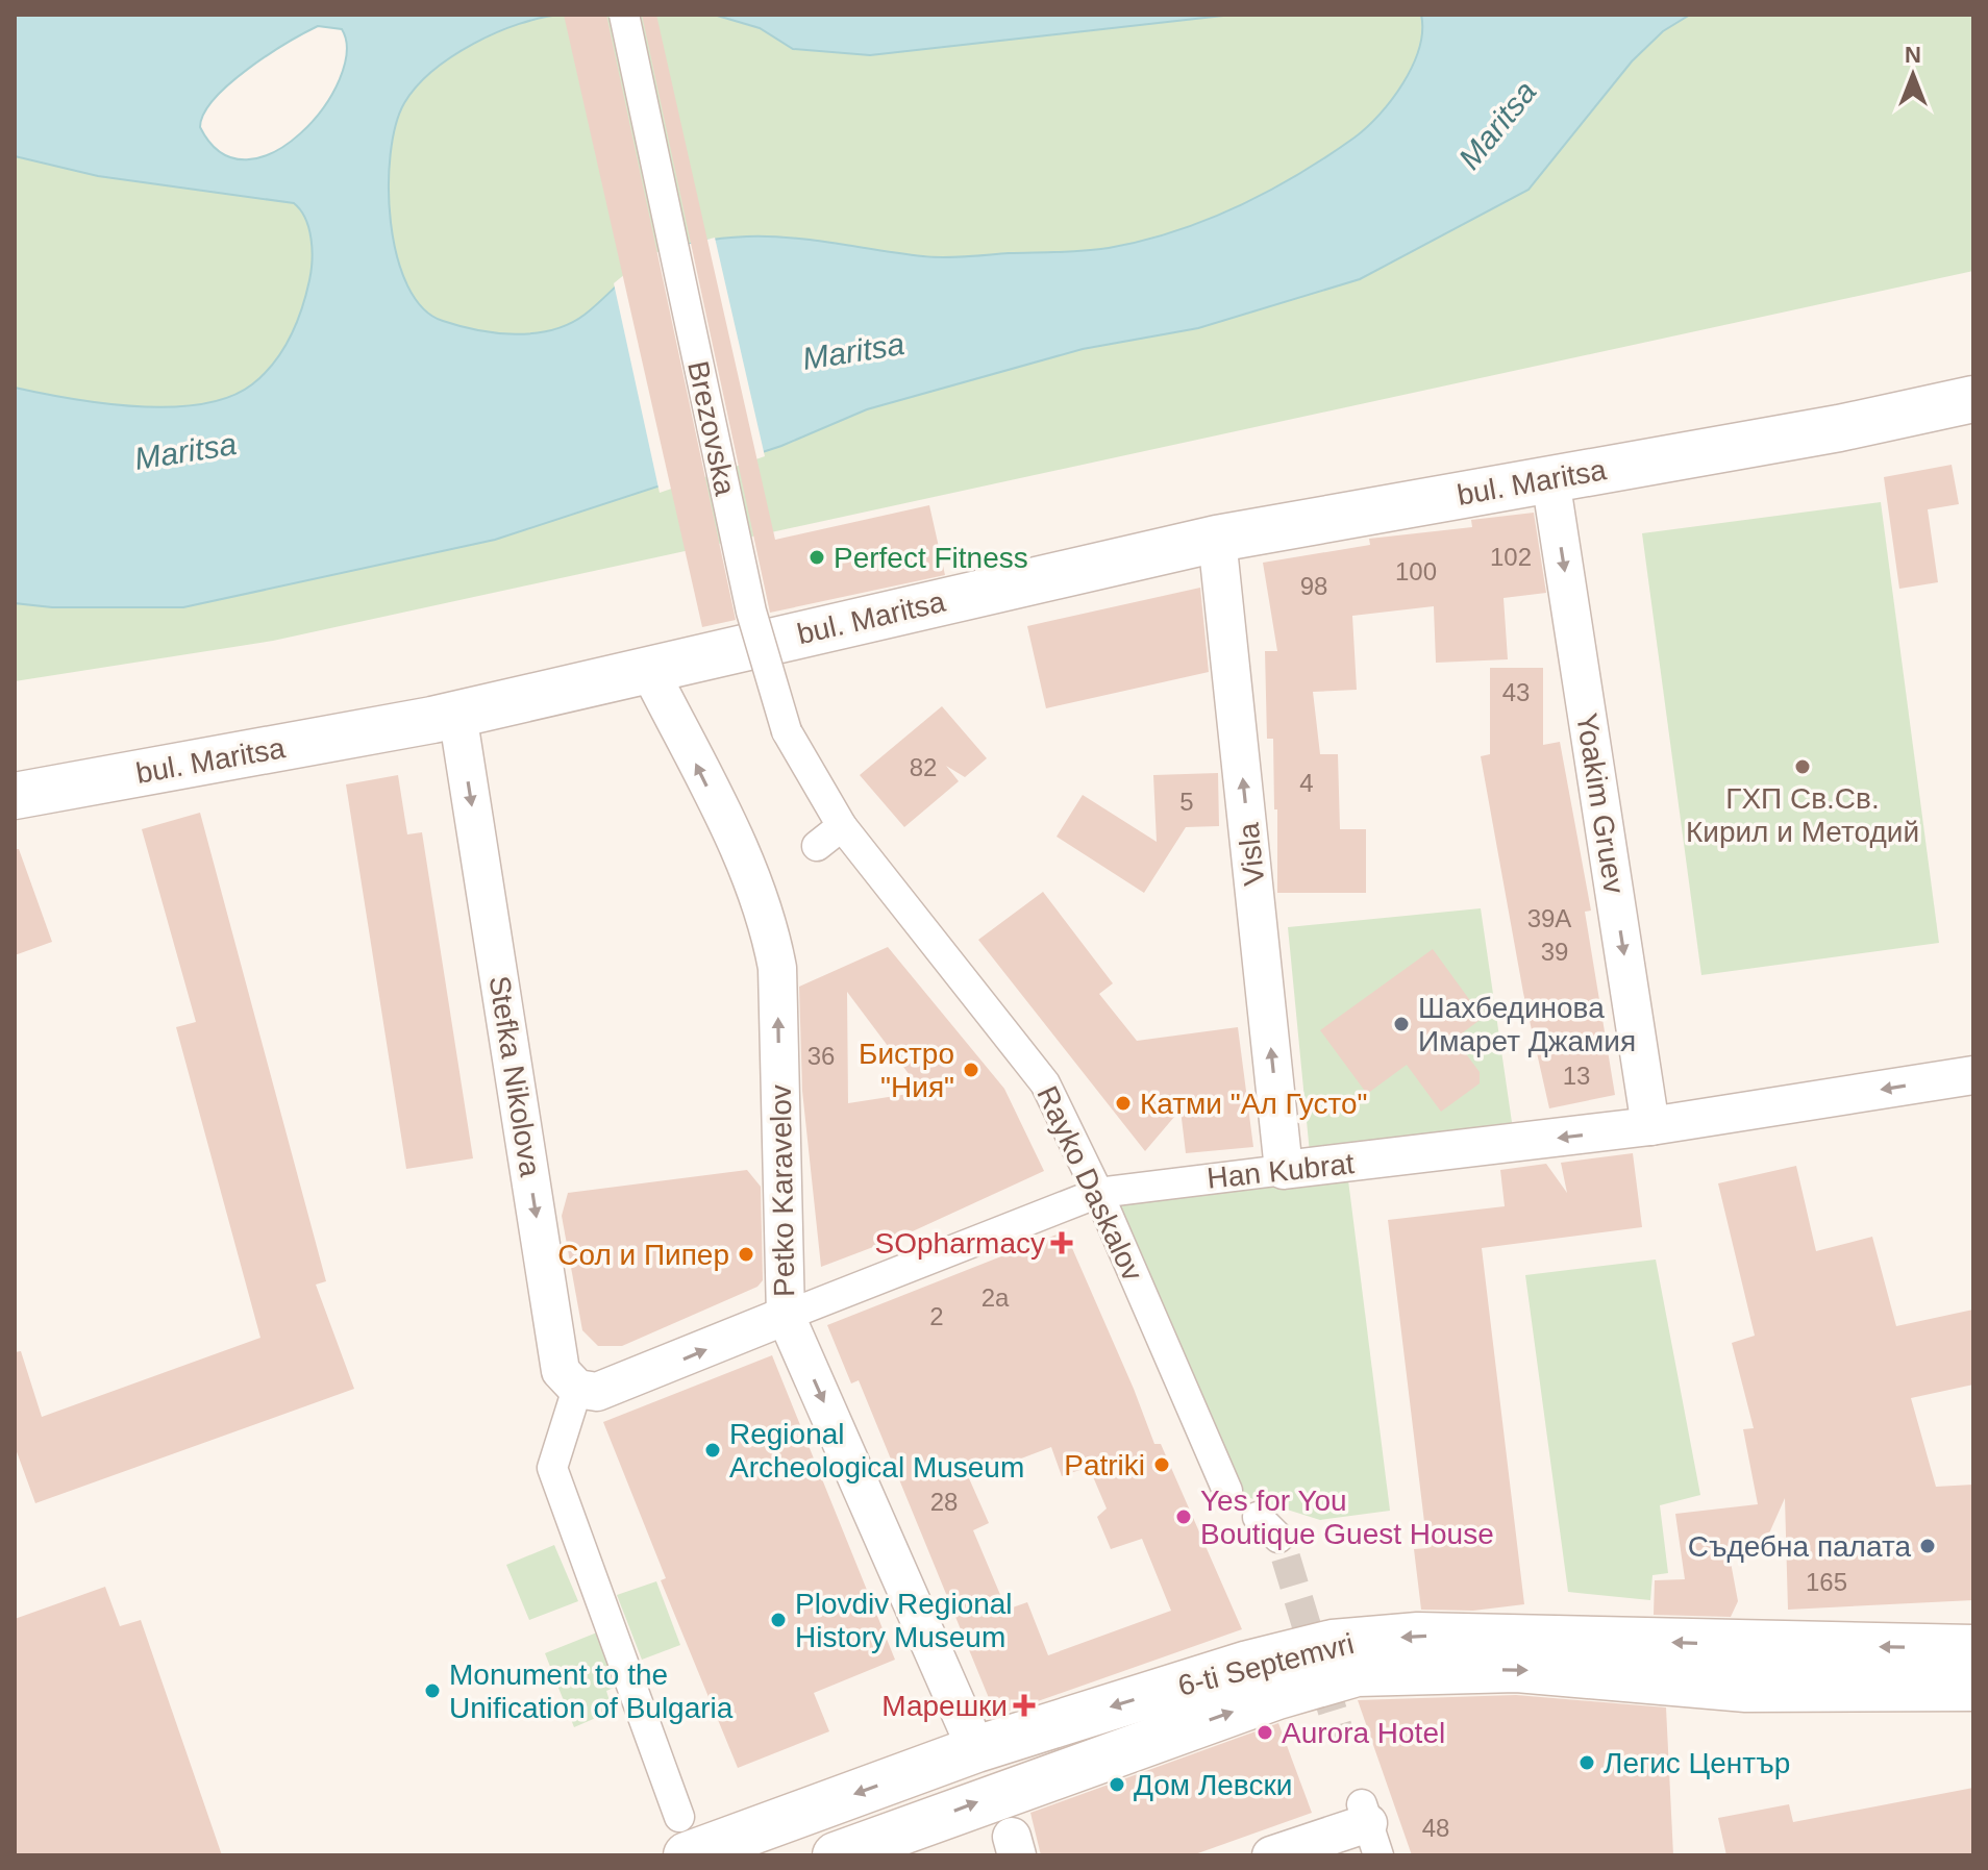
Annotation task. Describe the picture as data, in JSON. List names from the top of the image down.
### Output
{
  "streets": {
    "main road": ["bul. Maritsa", "6-ti Septemvri"],
    "street": [
      "Brezovska",
      "Yoakim Gruev",
      "Visla",
      "Stefka Nikolova",
      "Han Kubrat",
      "Rayko Daskalov",
      "Petko Karavelov"
    ]
  },
  "crossings": [
    ["Brezovska", "Rayko Daskalov"],
    ["bul. Maritsa", "Yoakim Gruev"],
    ["bul. Maritsa", "Visla"],
    ["bul. Maritsa", "Stefka Nikolova"],
    ["bul. Maritsa", "Petko Karavelov"],
    ["Yoakim Gruev", "Han Kubrat"],
    ["Visla", "Han Kubrat"],
    ["Stefka Nikolova", "Han Kubrat"],
    ["Han Kubrat", "Rayko Daskalov"],
    ["Han Kubrat", "Petko Karavelov"],
    ["Petko Karavelov", "6-ti Septemvri"]
  ],
  "one_way": ["Yoakim Gruev", "Visla", "Stefka Nikolova"],
  "water": ["Maritsa"],
  "places": {
    "other": [
      "Perfect Fitness",
      "ГХП Св.Св. Кирил и Методий",
      "Шахбединова Имарет Джамия",
      "Бистро \"Ния\"",
      "Катми \"Ал Густо\"",
      "Сол и Пипер",
      "Regional Archeological Museum",
      "Patriki",
      "Yes for You Boutique Guest House",
      "Съдебна палата",
      "Plovdiv Regional History Museum",
      "Monument to the Unification of Bulgaria",
      "Aurora Hotel",
      "Легис Център",
      "Дом Левски"
    ],
    "health": ["SOpharmacy", "Марешки"]
  },
  "house_numbers": [
    "102",
    "100",
    "98",
    "43",
    "82",
    "4",
    "5",
    "39А",
    "39",
    "36",
    "13",
    "2a",
    "2",
    "28",
    "165",
    "48"
  ],
  "north": "top"
}
